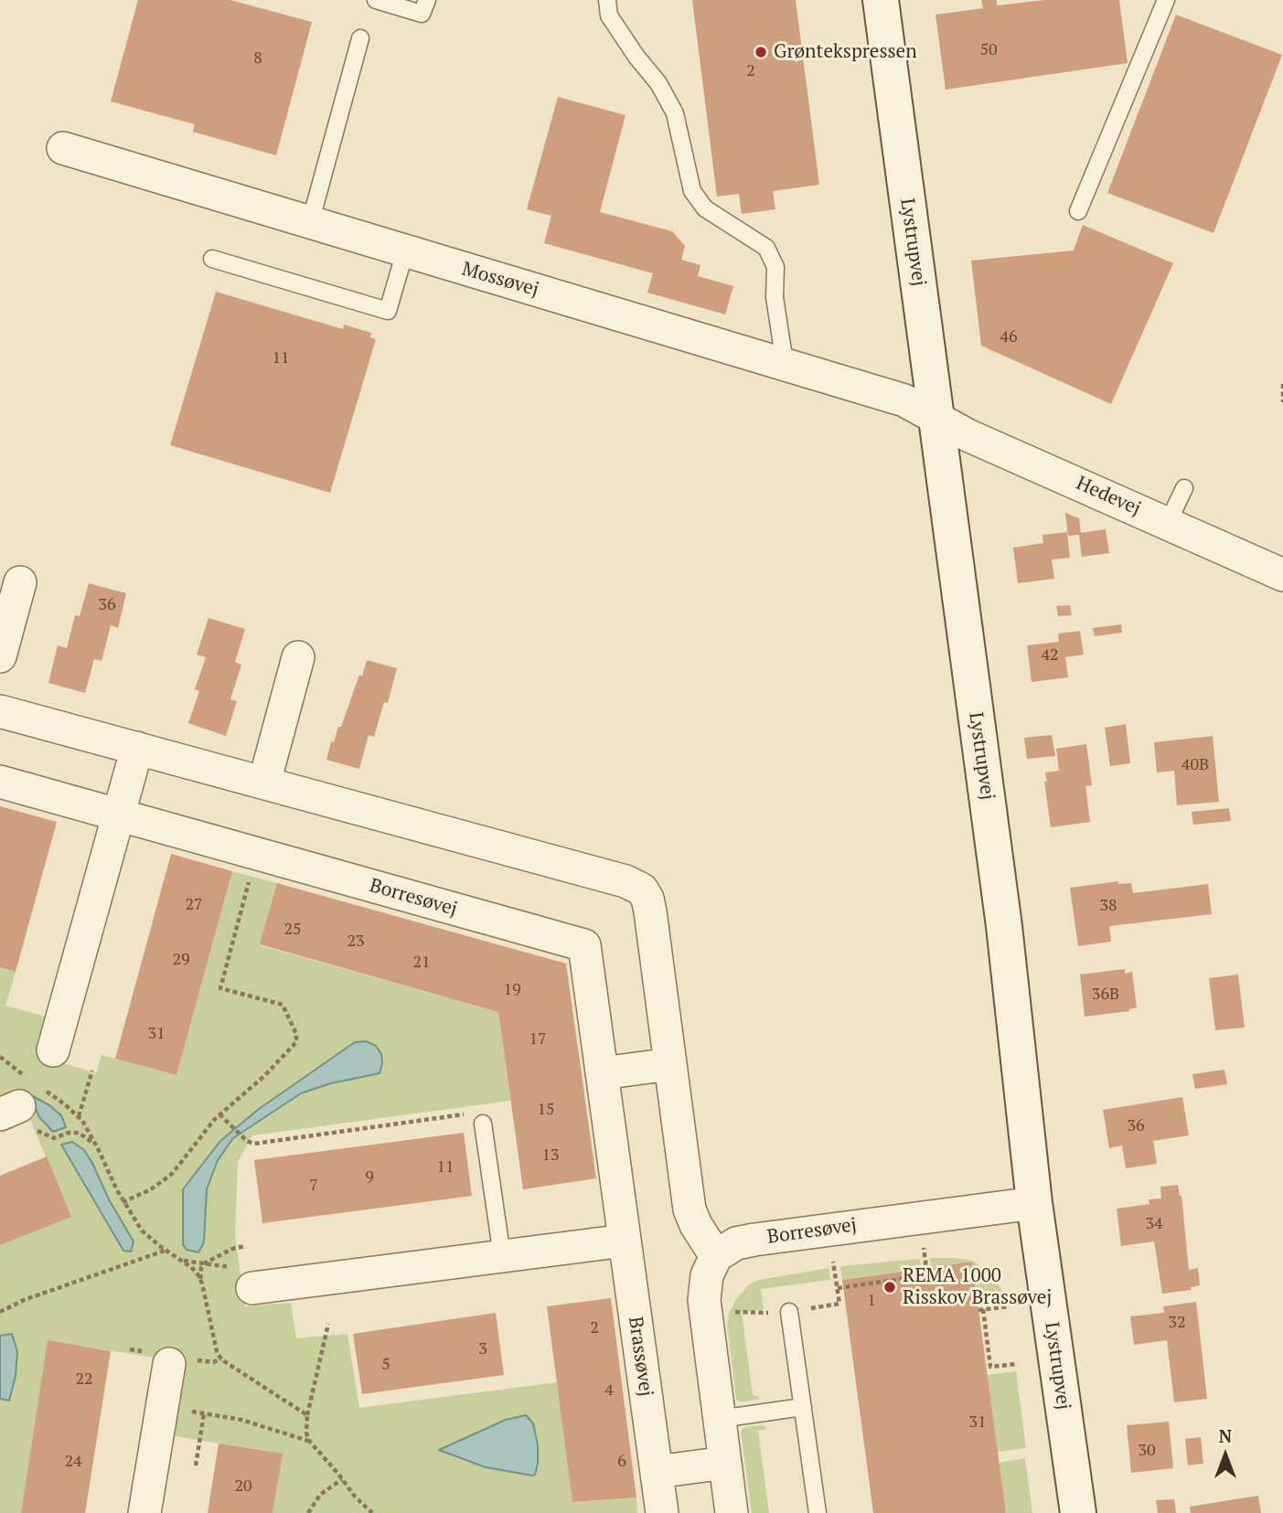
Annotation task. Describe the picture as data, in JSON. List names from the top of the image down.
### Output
{
  "streets": {
    "street": [
      "Lystrupvej",
      "Mossøvej",
      "Hedevej",
      "Borresøvej",
      "Brassøvej"
    ]
  },
  "crossings": [
    ["Lystrupvej", "Mossøvej"],
    ["Lystrupvej", "Hedevej"],
    ["Lystrupvej", "Borresøvej"],
    ["Mossøvej", "Hedevej"],
    ["Borresøvej", "Brassøvej"]
  ],
  "places": ["Grøntekspressen", "REMA 1000 Risskov Brassøvej"],
  "house_numbers": [
    "50",
    "8",
    "2",
    "46",
    "11",
    "36",
    "42",
    "40B",
    "27",
    "38",
    "25",
    "23",
    "29",
    "21",
    "19",
    "36B",
    "31",
    "17",
    "15",
    "36",
    "13",
    "11",
    "9",
    "7",
    "34",
    "1",
    "32",
    "2",
    "3",
    "5",
    "22",
    "4",
    "31",
    "30",
    "24",
    "6",
    "20"
  ],
  "north": "top"
}
